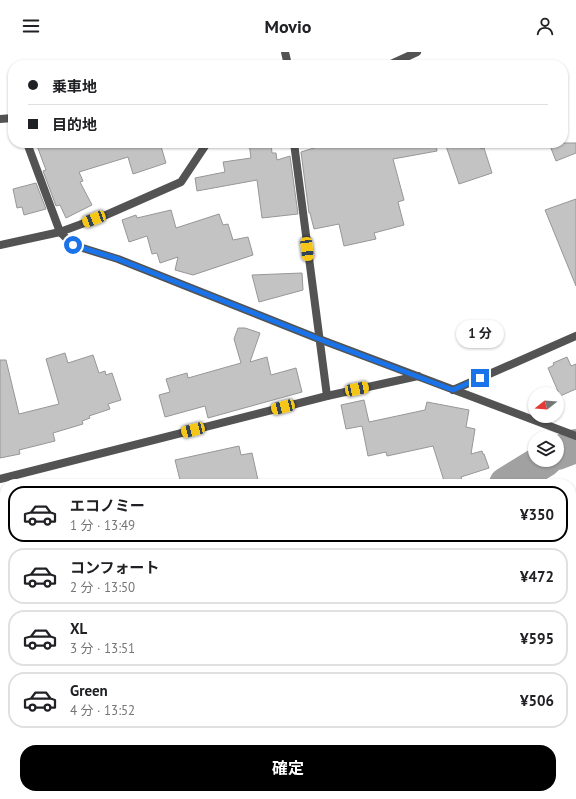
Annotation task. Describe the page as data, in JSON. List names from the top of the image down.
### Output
{
  "north": "left",
  "page": {
    "header": "Movio",
    "banner": ["乗車地", "目的地"],
    "bubble": "1 分",
    "list": [
      {
        "name": "エコノミー",
        "note": "1 分 · 13:49",
        "value": "¥350"
      },
      {
        "name": "コンフォート",
        "note": "2 分 · 13:50",
        "value": "¥472"
      },
      {
        "name": "XL",
        "note": "3 分 · 13:51",
        "value": "¥595"
      },
      {
        "name": "Green",
        "note": "4 分 · 13:52",
        "value": "¥506"
      }
    ],
    "buttons": "確定"
  }
}
